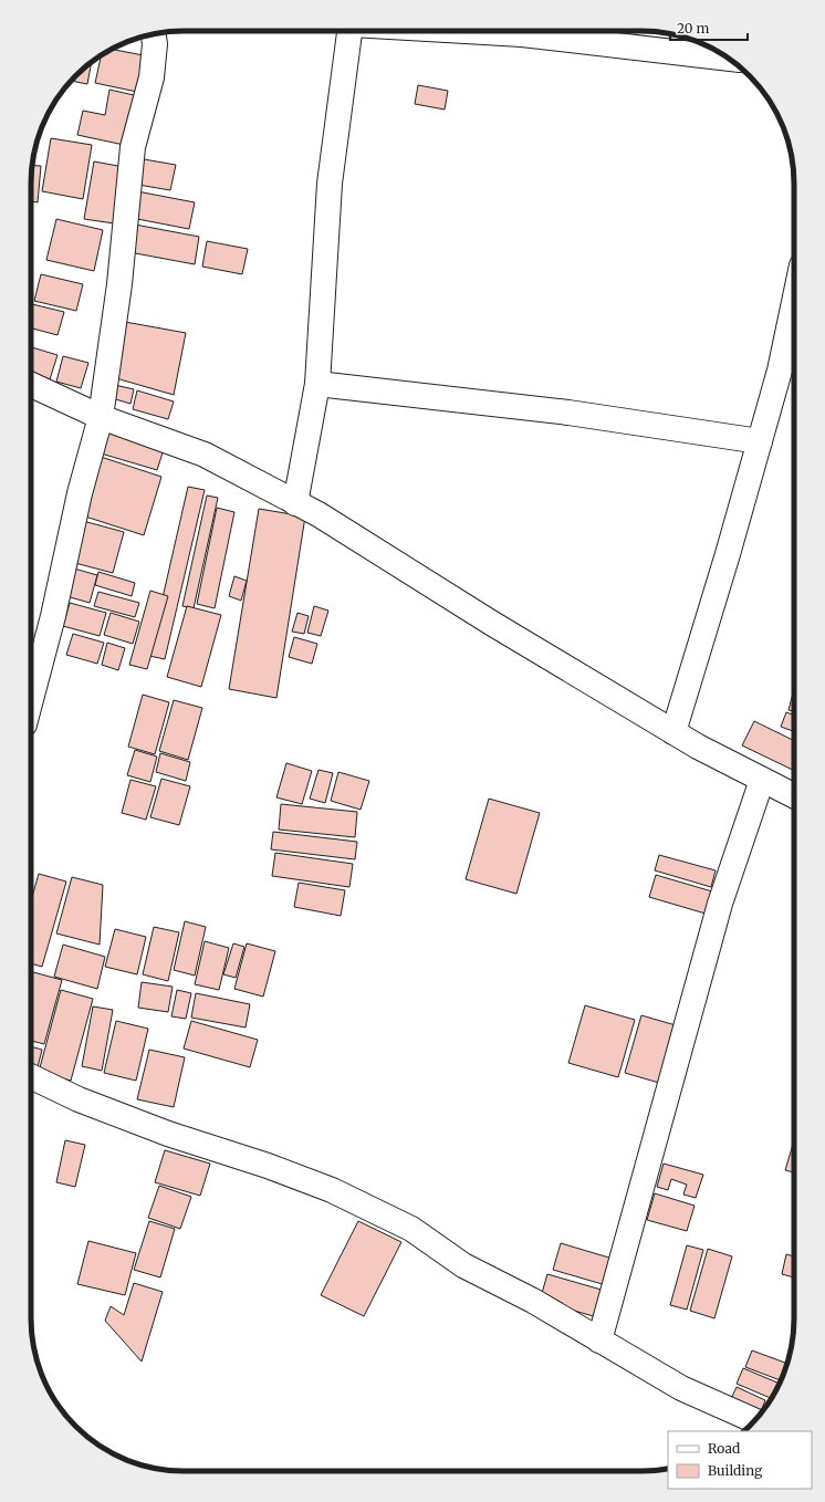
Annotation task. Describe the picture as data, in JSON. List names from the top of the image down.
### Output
{
  "legend": ["Road", "Building"],
  "scale_bar": "20 m"
}
